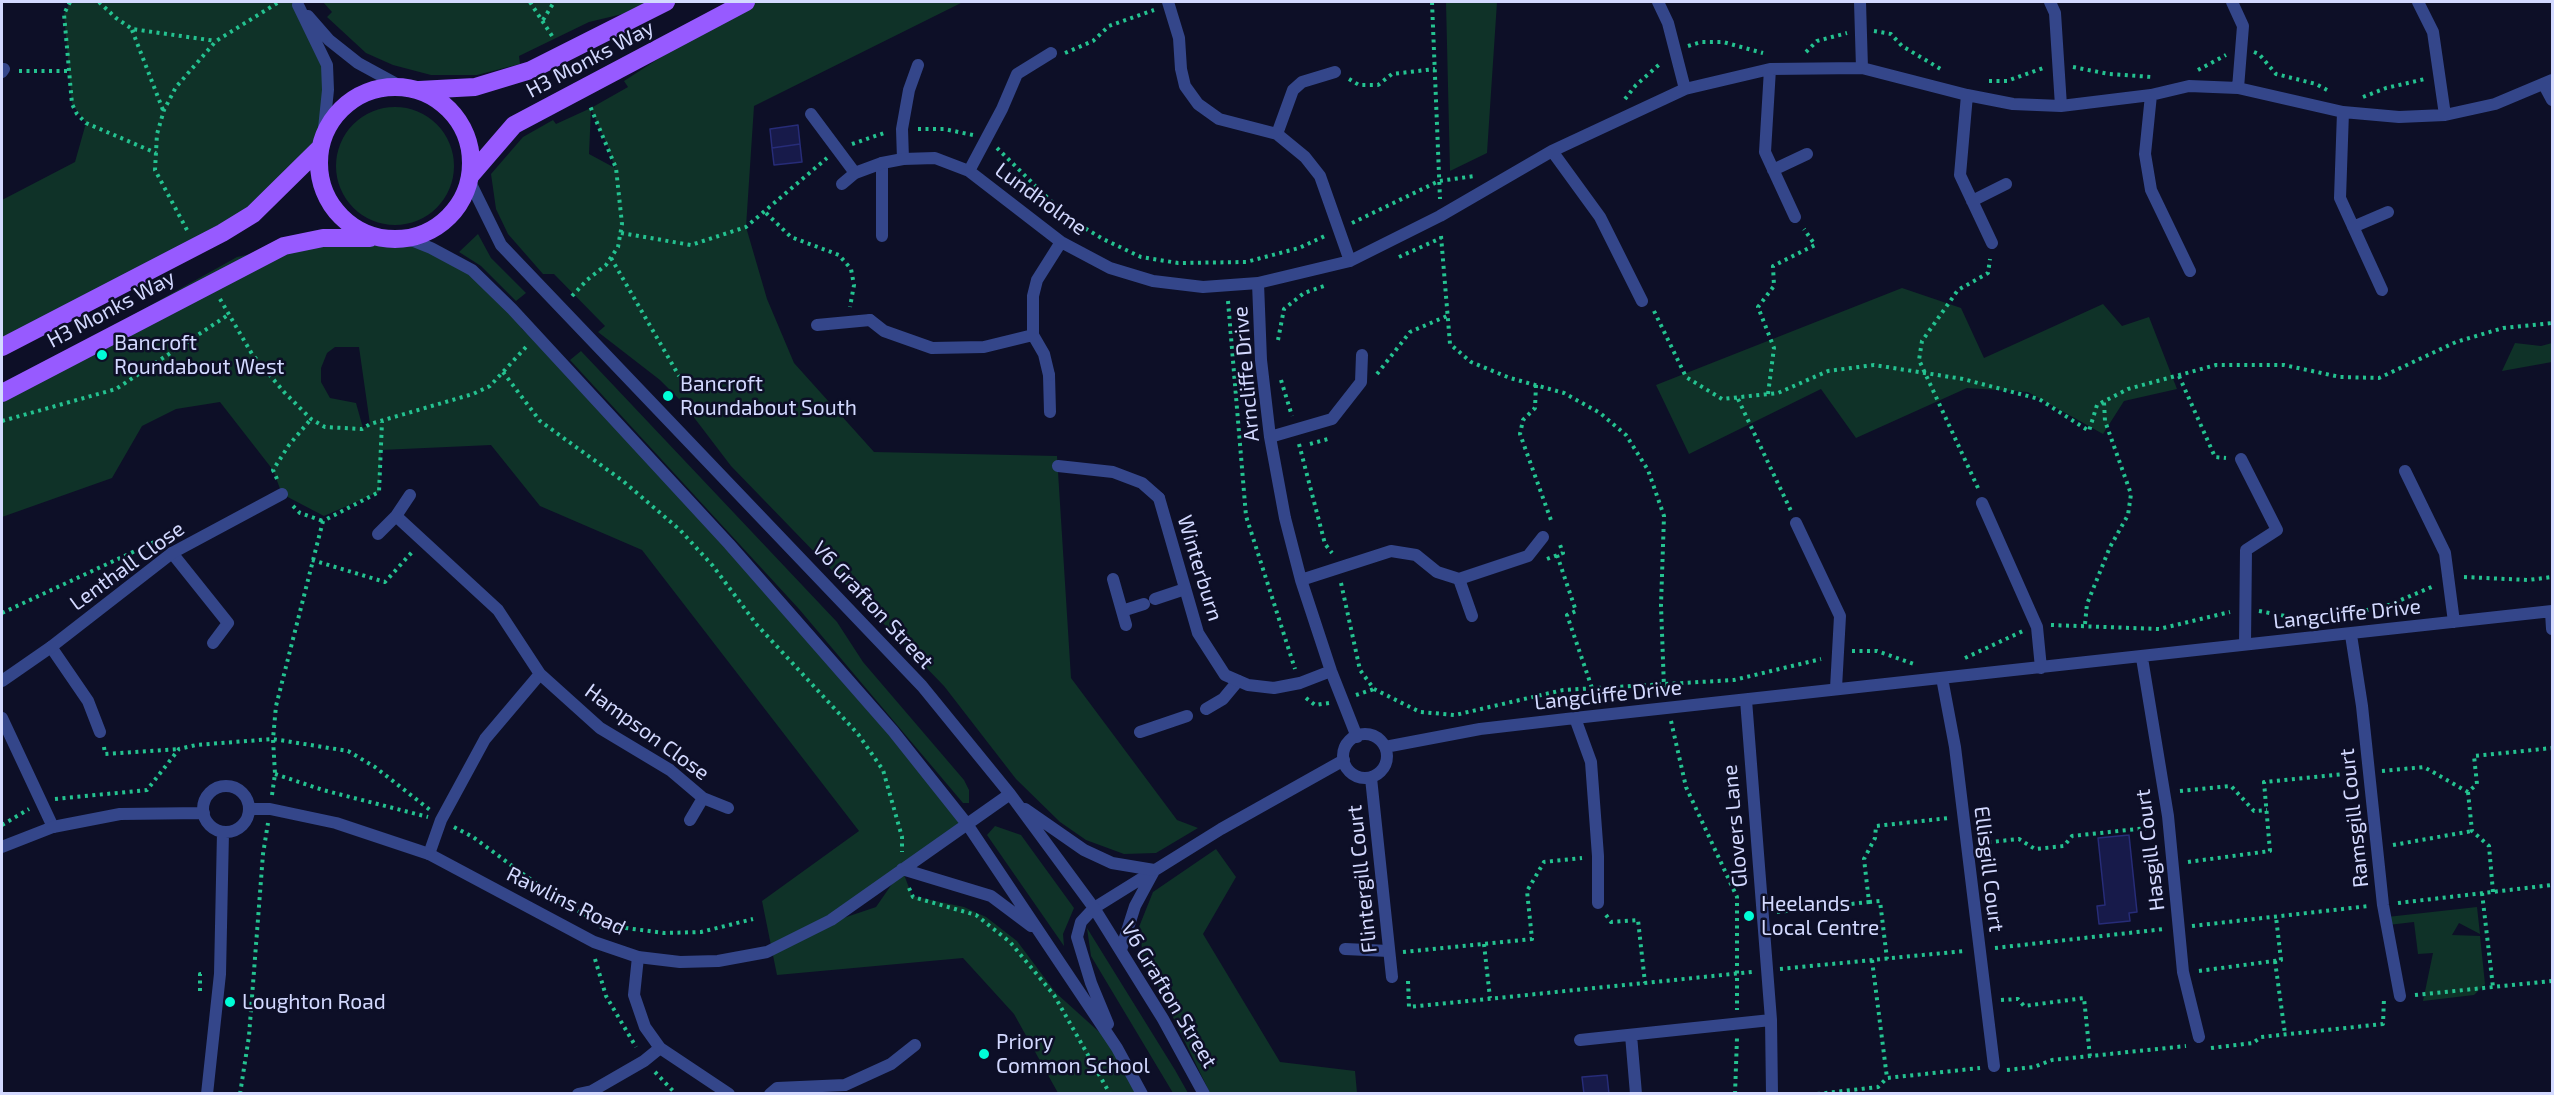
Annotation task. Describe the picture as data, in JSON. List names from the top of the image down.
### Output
{
  "streets": {
    "main road": ["H3 Monks Way"],
    "street": [
      "Lundholme",
      "Arncliffe Drive",
      "Lenthall Close",
      "Winterburn",
      "V6 Grafton Street",
      "Langcliffe Drive",
      "Hampson Close",
      "Ramsgill Court",
      "Glovers Lane",
      "Hasgill Court",
      "Ellisgill Court",
      "Flintergill Court",
      "Rawlins Road"
    ]
  },
  "crossings": [
    ["H3 Monks Way", "V6 Grafton Street"],
    ["Lundholme", "Arncliffe Drive"],
    ["Arncliffe Drive", "Winterburn"],
    ["Arncliffe Drive", "Langcliffe Drive"],
    ["Arncliffe Drive", "Flintergill Court"],
    ["V6 Grafton Street", "Rawlins Road"],
    ["Langcliffe Drive", "Ramsgill Court"],
    ["Langcliffe Drive", "Glovers Lane"],
    ["Langcliffe Drive", "Hasgill Court"],
    ["Langcliffe Drive", "Ellisgill Court"],
    ["Langcliffe Drive", "Flintergill Court"]
  ],
  "places": [
    "Bancroft Roundabout West",
    "Bancroft Roundabout South",
    "Heelands Local Centre",
    "Loughton Road",
    "Priory Common School"
  ]
}
